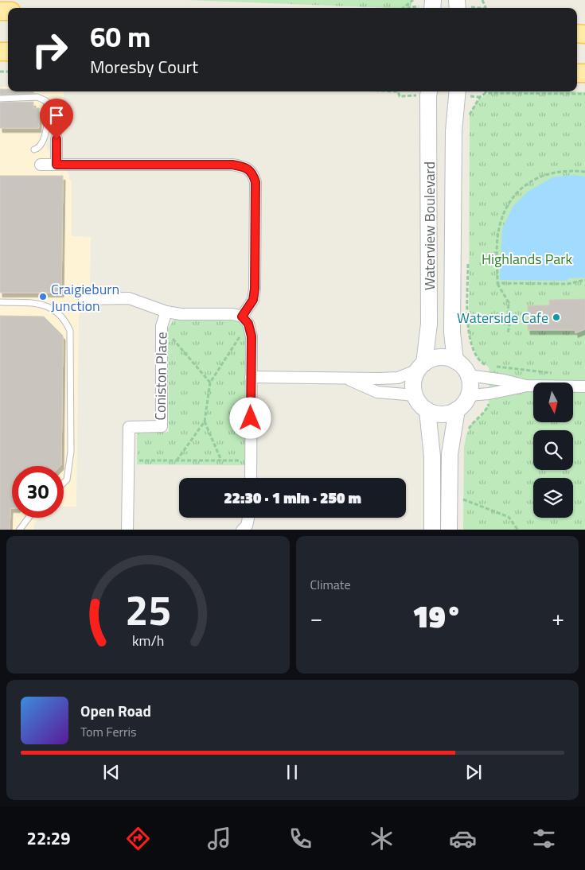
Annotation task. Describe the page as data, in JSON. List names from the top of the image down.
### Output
{
  "streets": {
    "street": ["Waterview Boulevard", "Coniston Place"]
  },
  "parks": ["Highlands Park"],
  "places": ["Craigieburn Junction", "Waterside Cafe"],
  "north": "bottom",
  "page": {
    "turn": ["60 m", "Moresby Court"],
    "limit": "30",
    "trip": "22:30 · 1 min · 250 m",
    "tile": "Climate",
    "heat": ["−", "19°", "+"],
    "song": ["Open Road", "Tom Ferris"],
    "tabs": "22:29",
    "gauge": ["25", "km/h"]
  }
}
